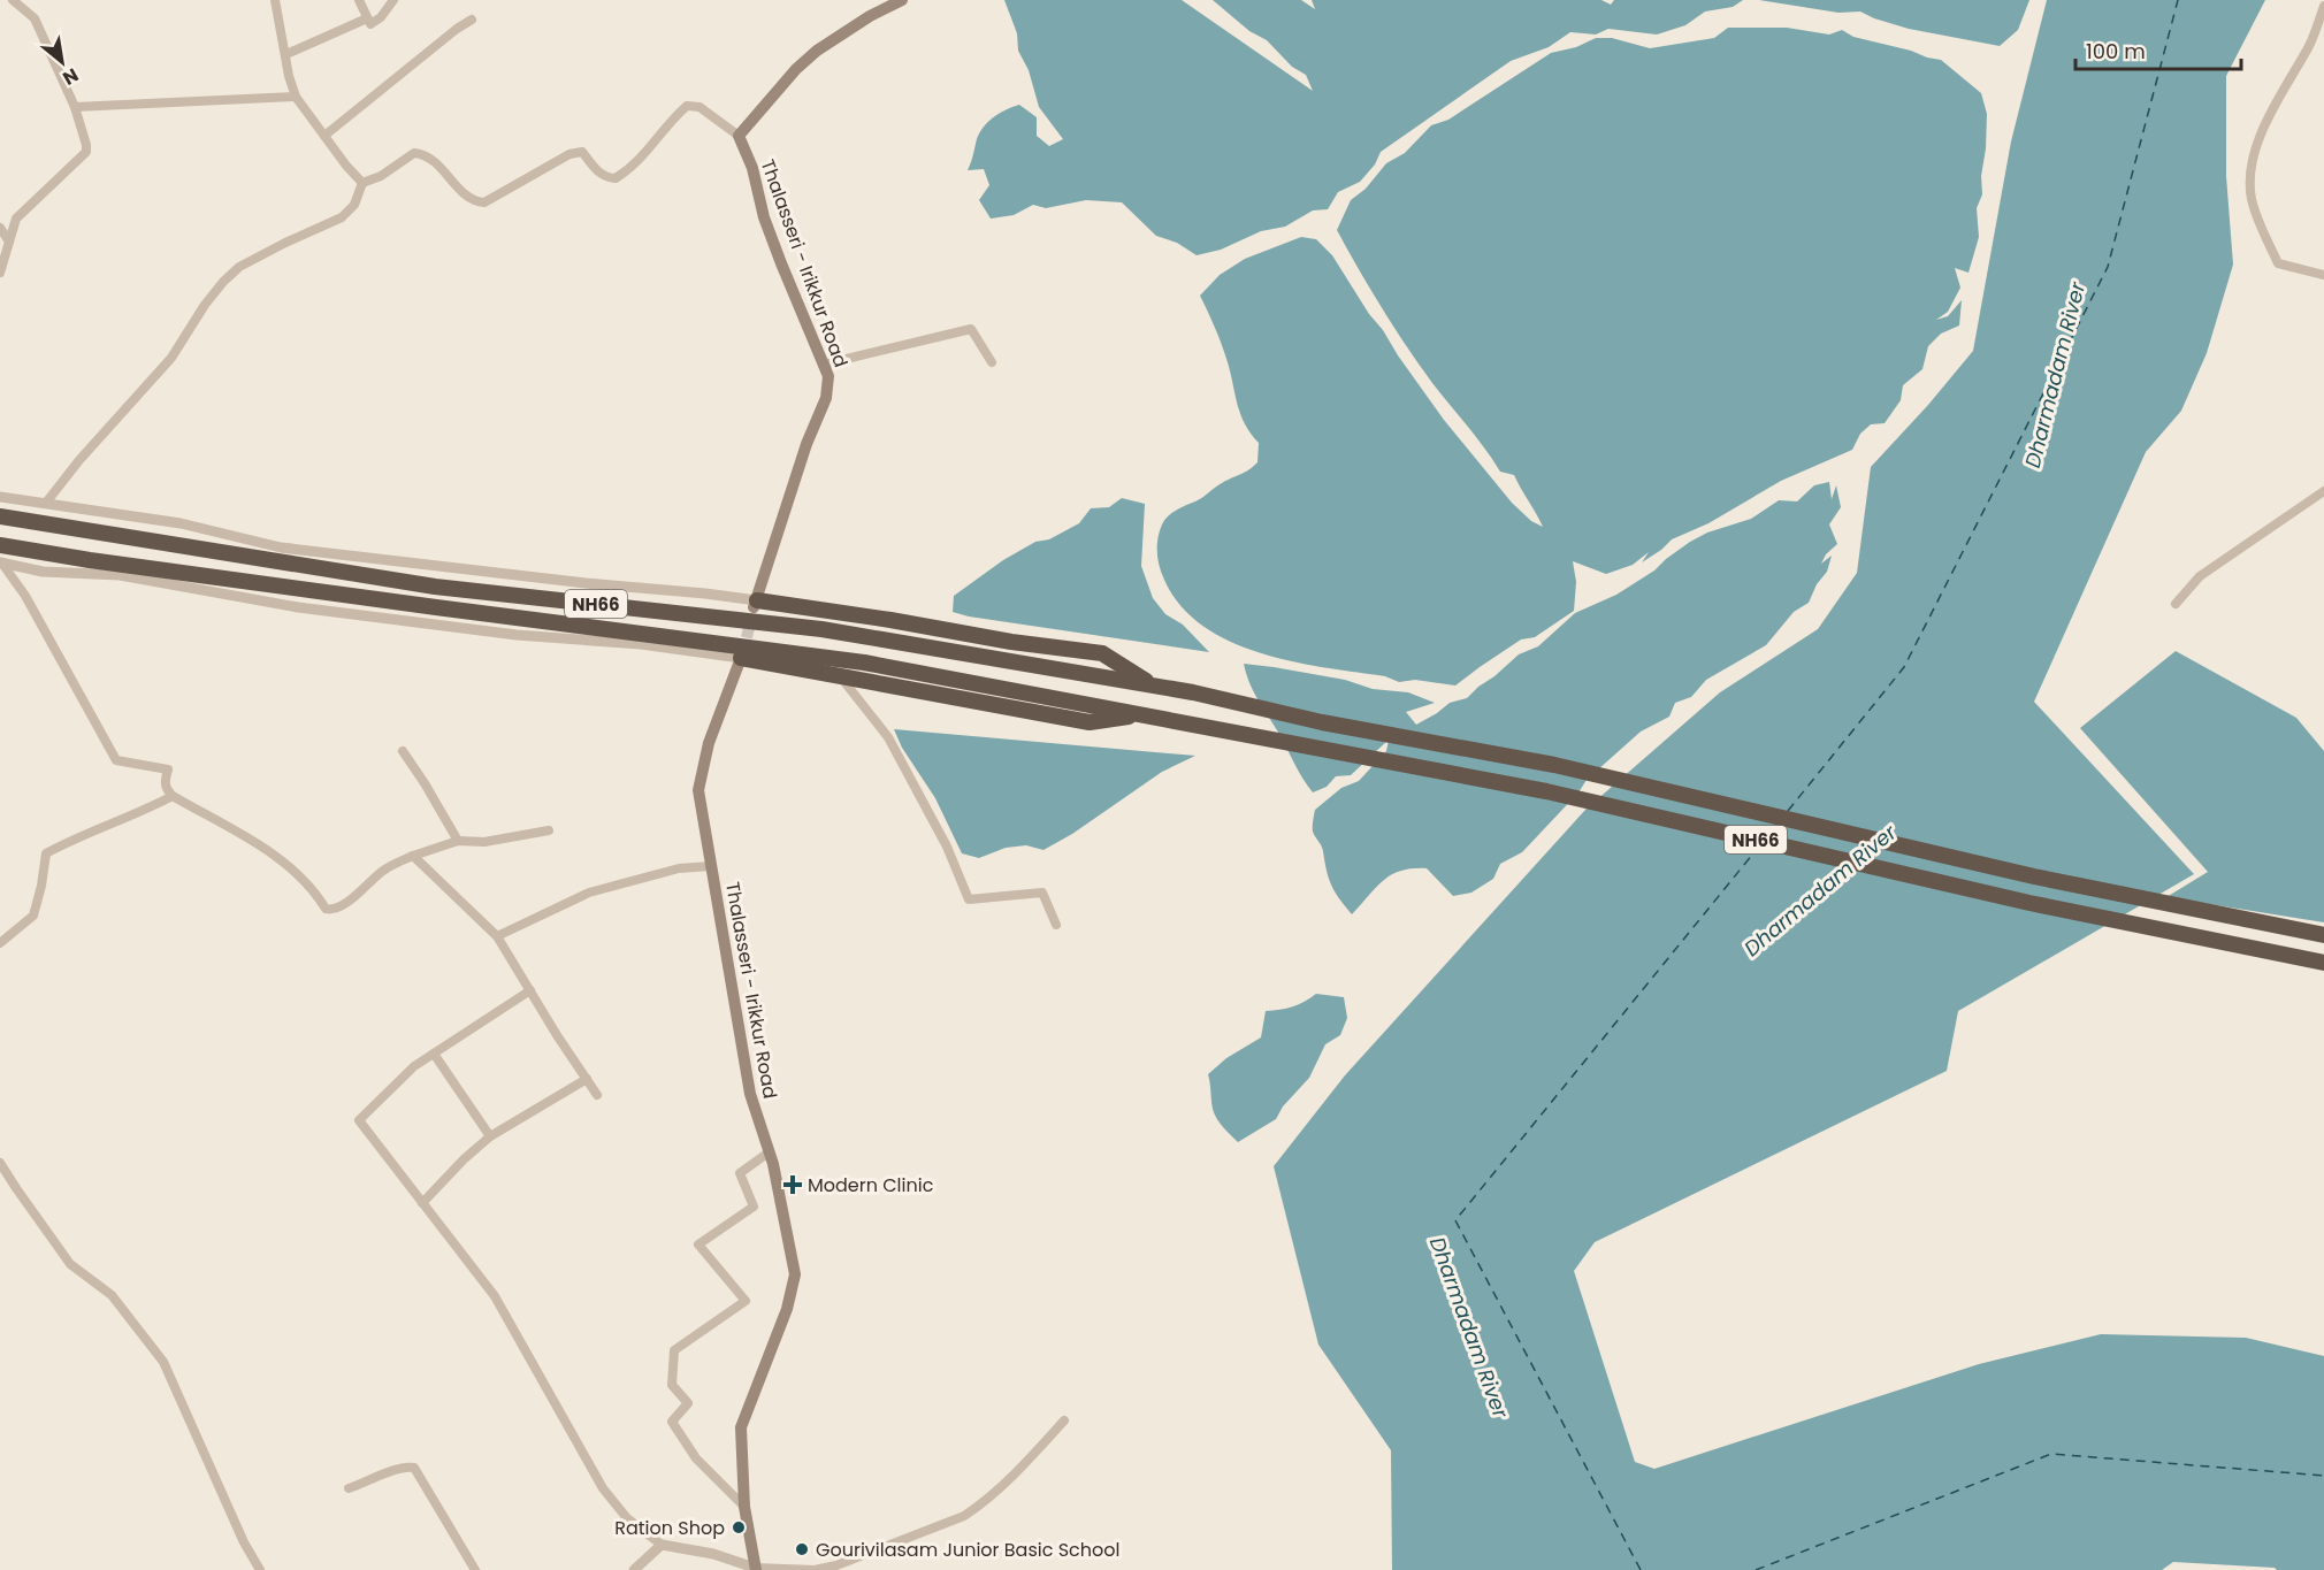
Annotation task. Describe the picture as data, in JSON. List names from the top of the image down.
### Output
{
  "streets": {
    "highway": ["NH66"],
    "main road": ["Thalasseri - Irikkur Road"]
  },
  "water": ["Dharmadam River"],
  "places": {
    "health": ["Modern Clinic"],
    "other": ["Ration Shop", "Gourivilasam Junior Basic School"]
  },
  "scale_bar": "100 m",
  "north": "bottom right"
}
